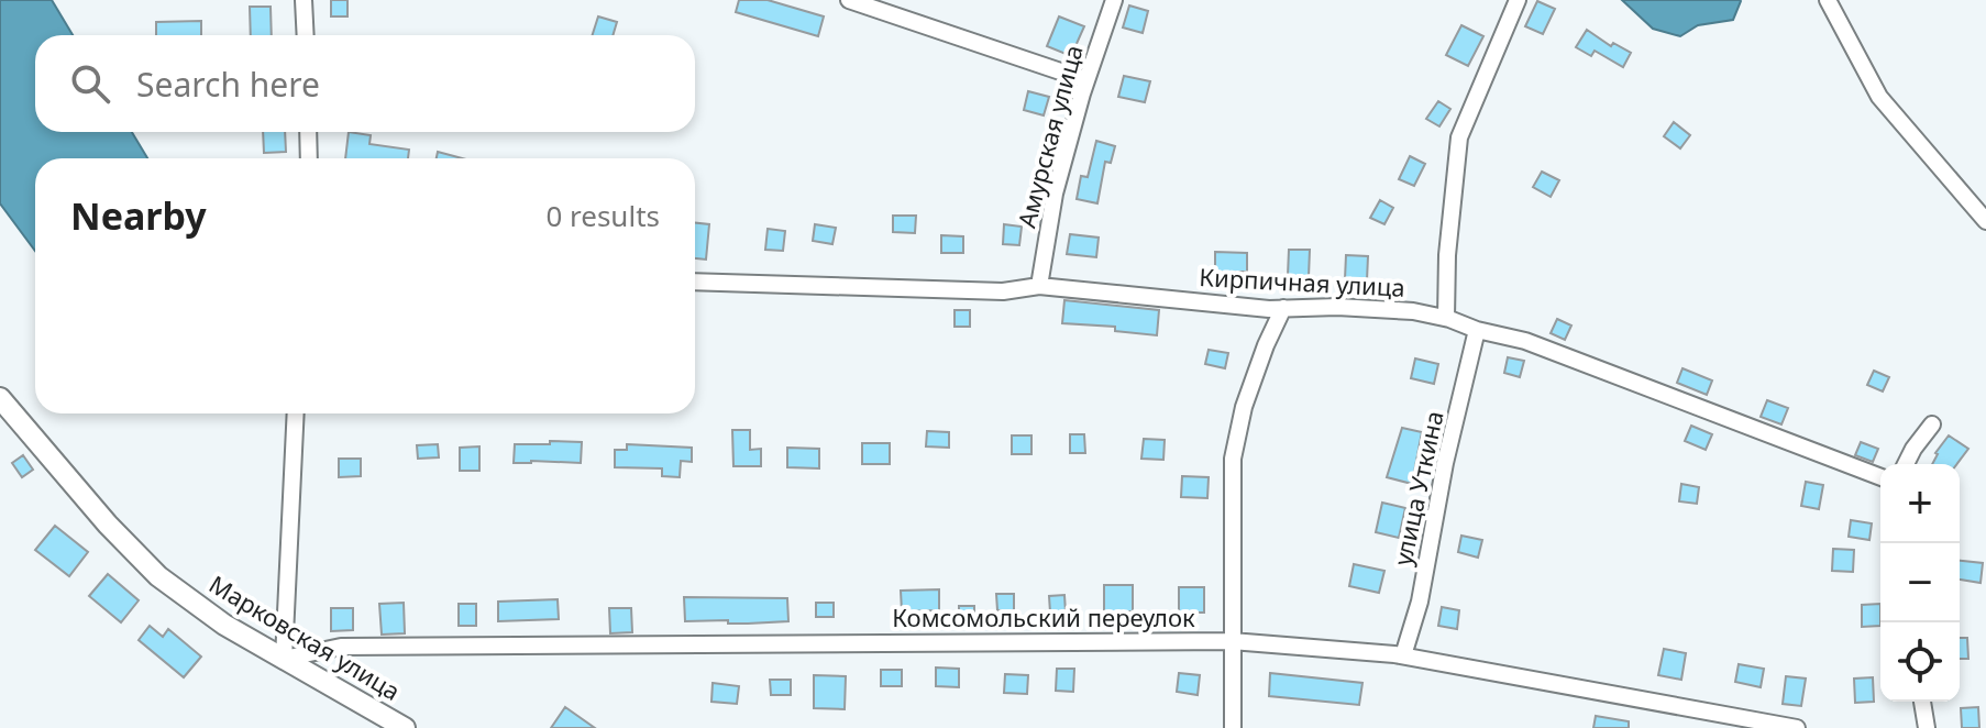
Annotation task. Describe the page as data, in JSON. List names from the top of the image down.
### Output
{
  "streets": {
    "main road": ["Марковская улица"],
    "street": [
      "Амурская улица",
      "Кирпичная улица",
      "улица Уткина",
      "Комсомольский переулок"
    ]
  },
  "crossings": [
    ["Амурская улица", "Кирпичная улица"],
    ["Кирпичная улица", "улица Уткина"],
    ["улица Уткина", "Комсомольский переулок"],
    ["Комсомольский переулок", "Марковская улица"]
  ],
  "page": {
    "search": "Search here",
    "heading": ["Nearby", "0 results"],
    "map_buttons": ["+", "−"]
  }
}
